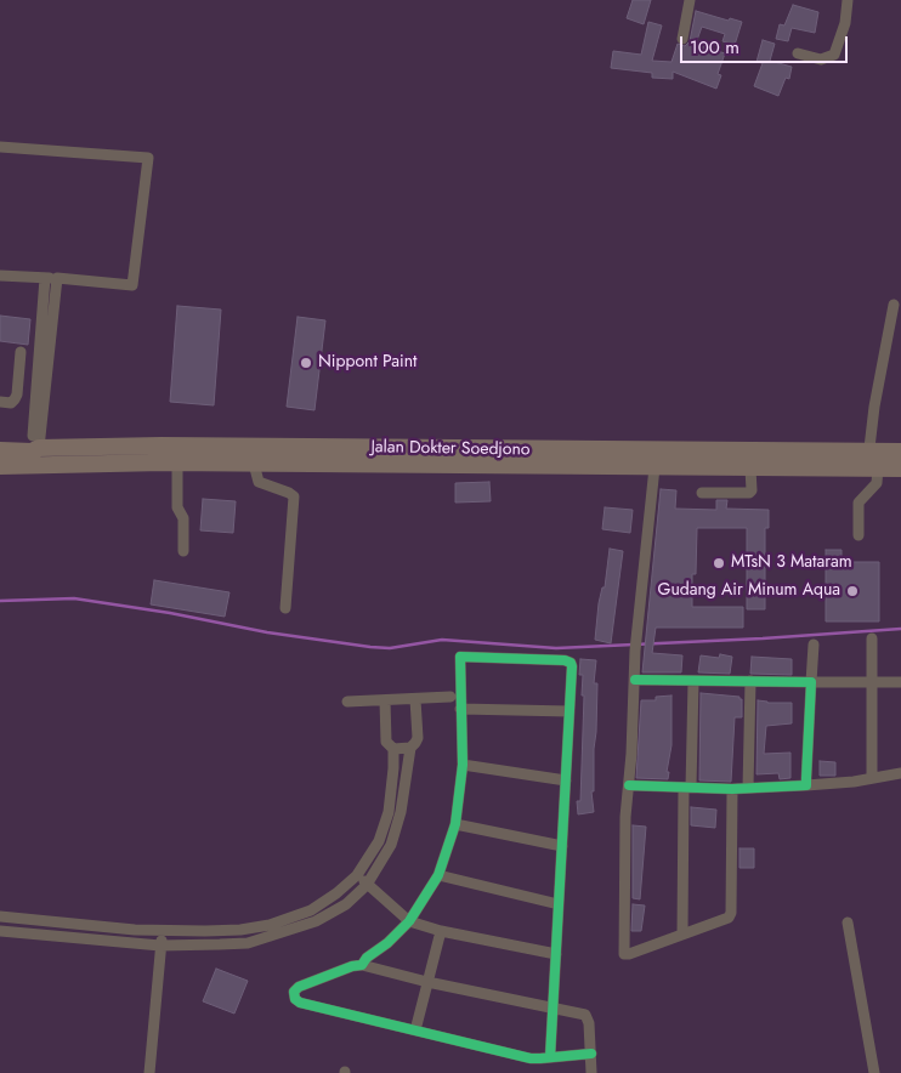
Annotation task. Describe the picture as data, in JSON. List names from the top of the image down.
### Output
{
  "streets": {
    "highway": ["Jalan Dokter Soedjono"]
  },
  "places": ["Nippont Paint", "MTsN 3 Mataram", "Gudang Air Minum Aqua"],
  "scale_bar": "100 m"
}
